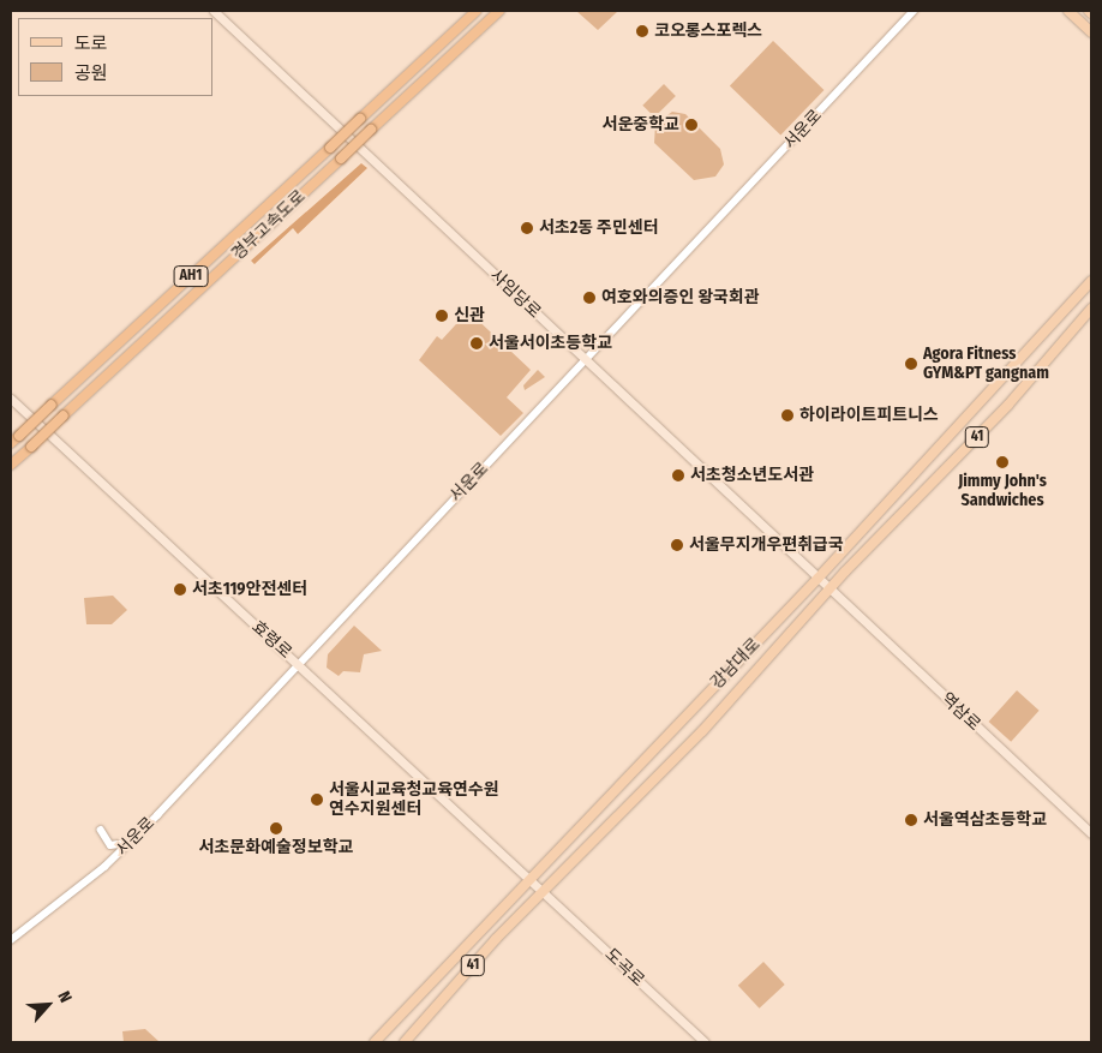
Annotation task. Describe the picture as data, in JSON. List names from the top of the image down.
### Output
{
  "streets": {
    "highway": ["경부고속도로", "AH1"],
    "main road": [
      "사임당로",
      "41",
      "효령로",
      "강남대로",
      "역삼로",
      "도곡로"
    ],
    "street": ["서운로"]
  },
  "crossings": [
    ["서운로", "사임당로"],
    ["서운로", "효령로"],
    ["사임당로", "강남대로"],
    ["사임당로", "역삼로"],
    ["효령로", "강남대로"],
    ["효령로", "도곡로"],
    ["강남대로", "역삼로"],
    ["강남대로", "도곡로"]
  ],
  "places": [
    "코오롱스포렉스",
    "서운중학교",
    "서초2동 주민센터",
    "여호와의증인 왕국회관",
    "신관",
    "서울서이초등학교",
    "Agora Fitness GYM&PT gangnam",
    "하이라이트피트니스",
    "Jimmy John's Sandwiches",
    "서초청소년도서관",
    "서울무지개우편취급국",
    "서초119안전센터",
    "서울시교육청교육연수원 연수지원센터",
    "서울역삼초등학교",
    "서초문화예술정보학교"
  ],
  "legend": ["도로", "공원"],
  "north": "top right"
}
